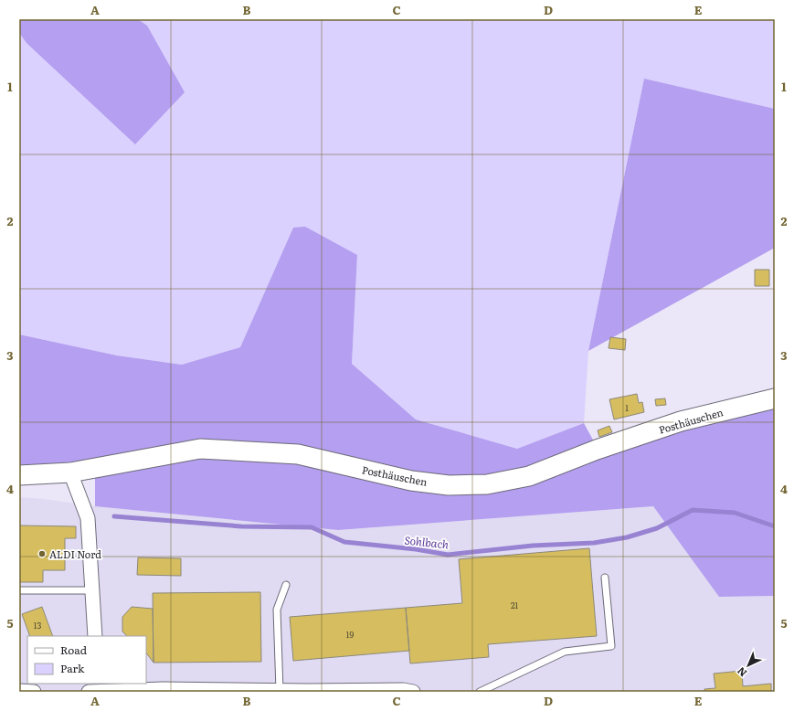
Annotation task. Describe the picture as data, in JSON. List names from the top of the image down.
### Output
{
  "streets": {
    "main road": ["Posthäuschen"]
  },
  "water": ["Sohlbach"],
  "places": ["ALDI Nord"],
  "house_numbers": [
    "1",
    "21",
    "13",
    "19"
  ],
  "legend": ["Road", "Park"],
  "north": "bottom left",
  "grid": {
    "columns": [
      "A",
      "B",
      "C",
      "D",
      "E"
    ],
    "rows": [
      "1",
      "2",
      "3",
      "4",
      "5"
    ]
  }
}
